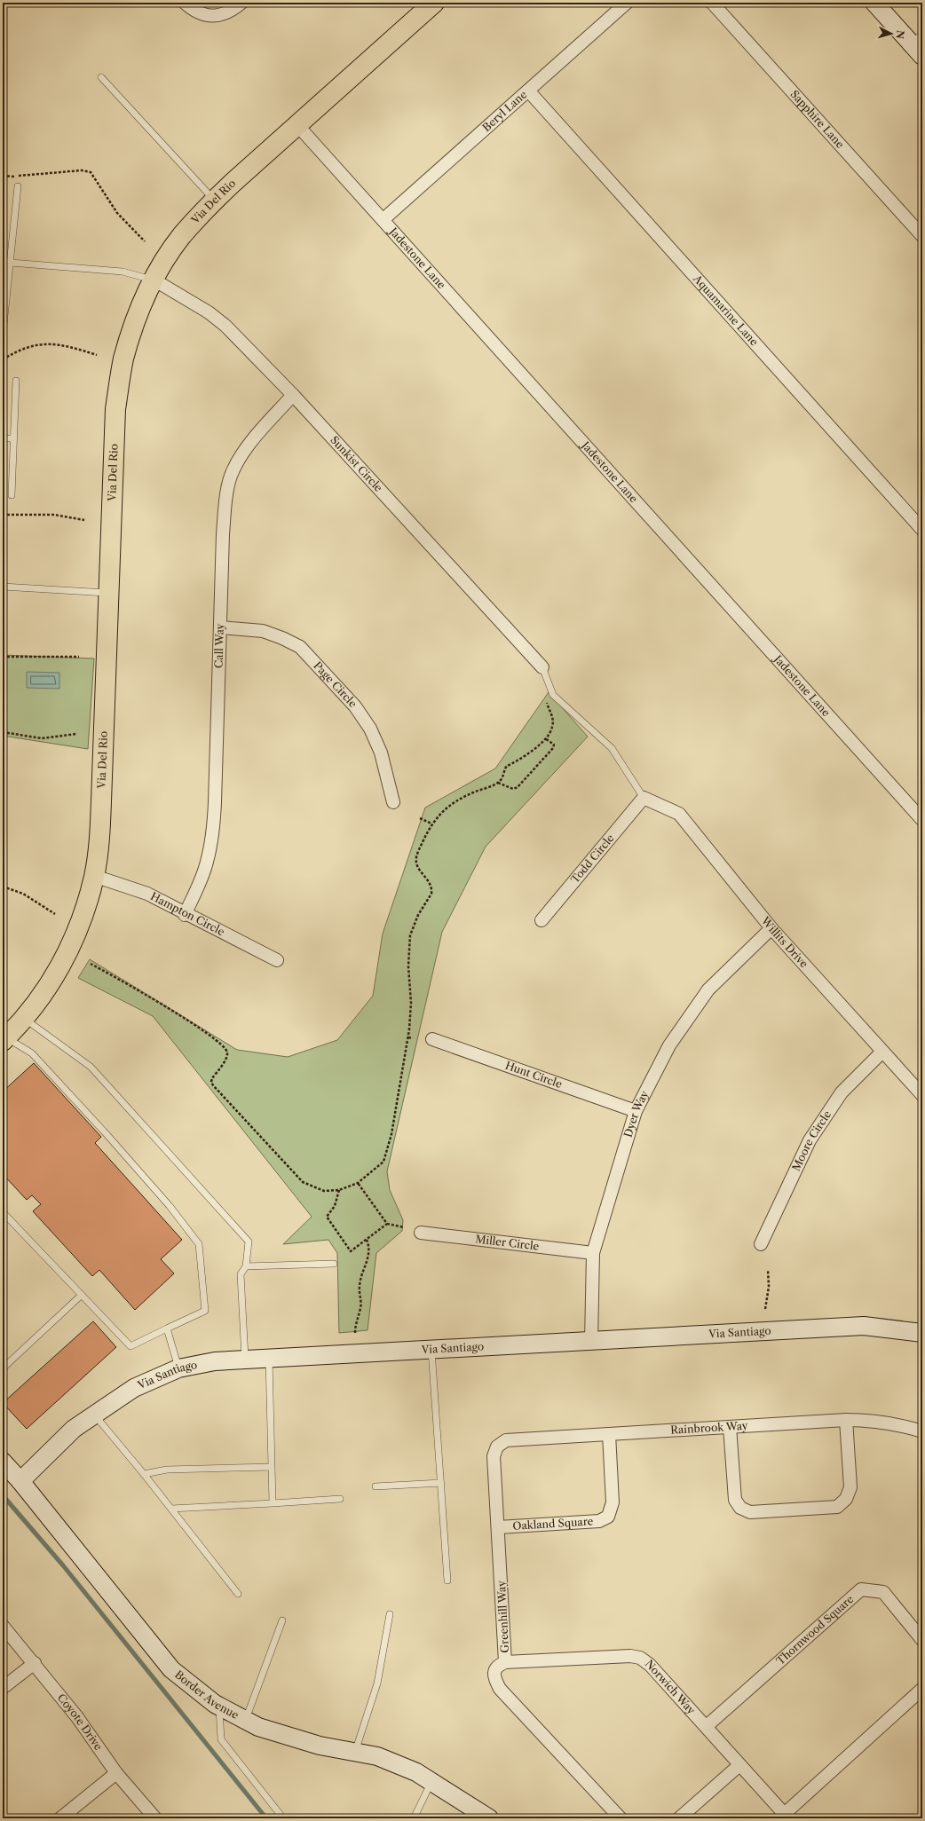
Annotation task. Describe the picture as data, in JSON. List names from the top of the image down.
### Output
{
  "streets": {
    "main road": ["Via Del Rio"],
    "street": [
      "Beryl Lane",
      "Sapphire Lane",
      "Jadestone Lane",
      "Aquamarine Lane",
      "Sunkist Circle",
      "Call Way",
      "Page Circle",
      "Todd Circle",
      "Hampton Circle",
      "Willits Drive",
      "Hunt Circle",
      "Dyer Way",
      "Moore Circle",
      "Miller Circle",
      "Via Santiago",
      "Rainbrook Way",
      "Oakland Square",
      "Greenhill Way",
      "Thornwood Square",
      "Norwich Way",
      "Border Avenue",
      "Coyote Drive"
    ]
  },
  "crossings": [
    ["Beryl Lane", "Jadestone Lane"],
    ["Beryl Lane", "Aquamarine Lane"],
    ["Via Del Rio", "Jadestone Lane"],
    ["Via Del Rio", "Sunkist Circle"],
    ["Via Del Rio", "Hampton Circle"],
    ["Sunkist Circle", "Call Way"],
    ["Call Way", "Page Circle"],
    ["Call Way", "Hampton Circle"],
    ["Todd Circle", "Willits Drive"],
    ["Willits Drive", "Dyer Way"],
    ["Willits Drive", "Moore Circle"],
    ["Hunt Circle", "Dyer Way"],
    ["Dyer Way", "Miller Circle"],
    ["Dyer Way", "Via Santiago"],
    ["Via Santiago", "Border Avenue"],
    ["Rainbrook Way", "Oakland Square"],
    ["Rainbrook Way", "Greenhill Way"],
    ["Oakland Square", "Greenhill Way"],
    ["Greenhill Way", "Norwich Way"],
    ["Thornwood Square", "Norwich Way"]
  ],
  "north": "right"
}
